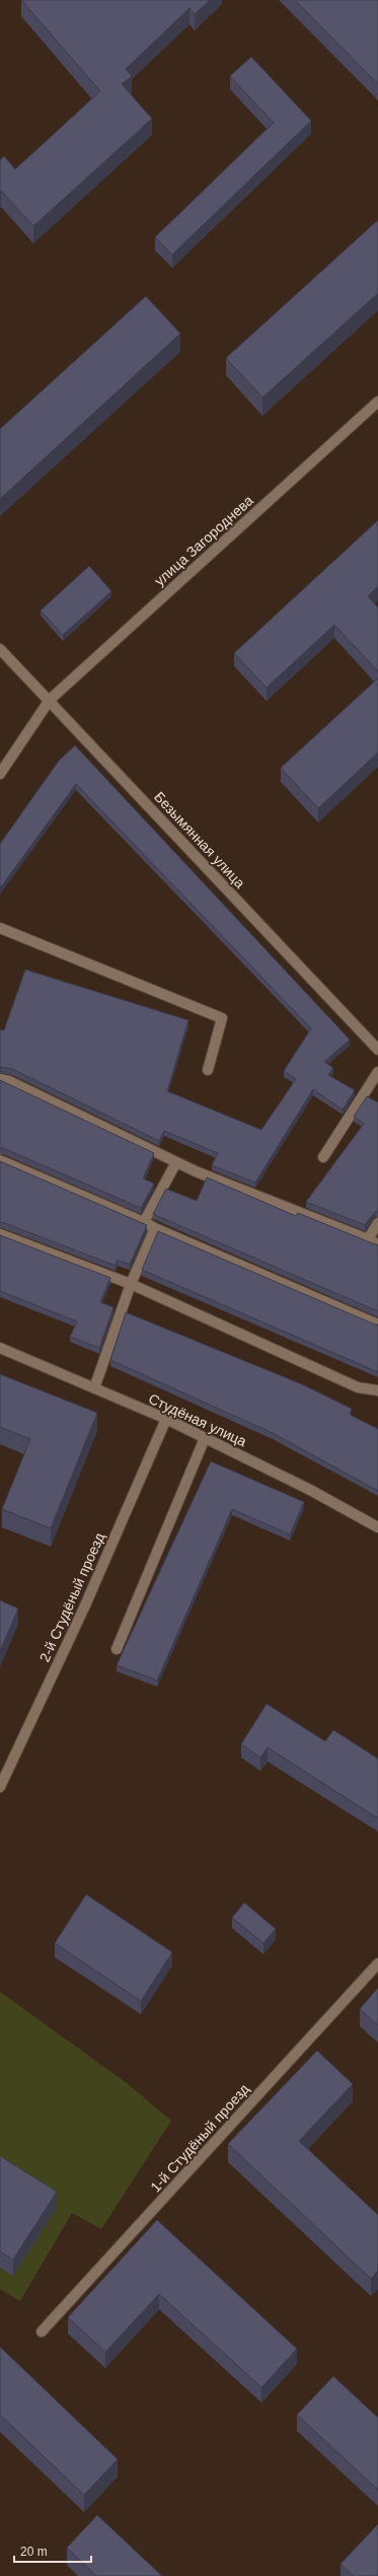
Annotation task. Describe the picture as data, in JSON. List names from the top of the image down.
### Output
{
  "streets": {
    "street": [
      "улица Загороднева",
      "Безымянная улица",
      "Студёная улица",
      "2-й Студёный проезд",
      "1-й Студёный проезд"
    ]
  },
  "crossings": [
    ["улица Загороднева", "Безымянная улица"],
    ["Студёная улица", "2-й Студёный проезд"]
  ],
  "scale_bar": "20 m"
}
